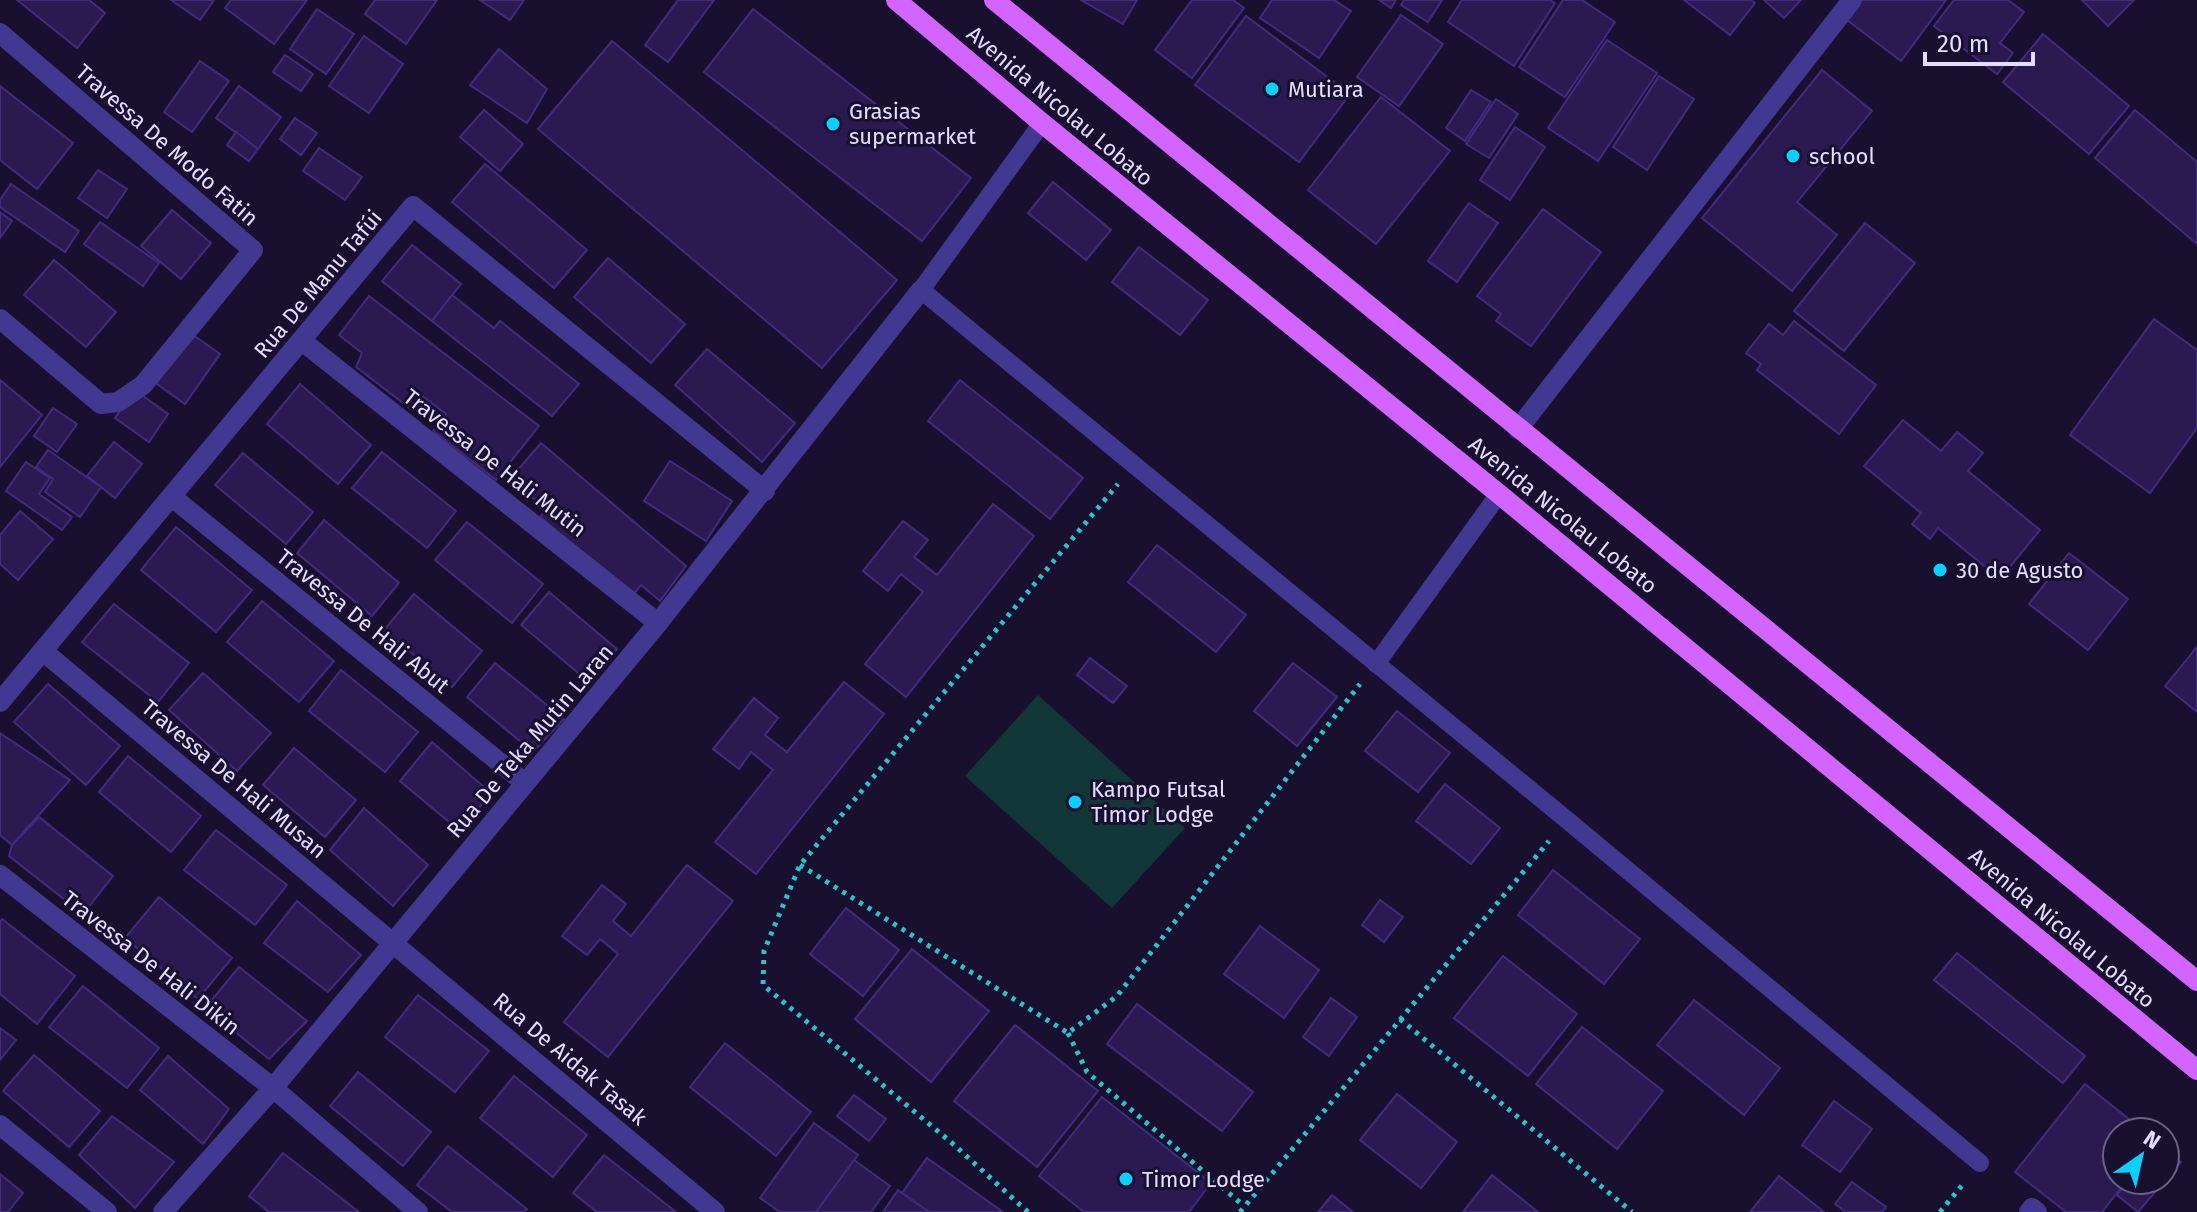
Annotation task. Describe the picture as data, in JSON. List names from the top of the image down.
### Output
{
  "streets": {
    "main road": ["Avenida Nicolau Lobato"],
    "street": [
      "Travessa De Modo Fatin",
      "Rua De Manu Tafúi",
      "Travessa De Hali Mutin",
      "Travessa De Hali Abut",
      "Rua De Teka Mutin Laran",
      "Travessa De Hali Musan",
      "Travessa De Hali Dikin",
      "Rua De Aidak Tasak"
    ]
  },
  "crossings": [
    ["Rua De Manu Tafúi", "Travessa De Hali Mutin"],
    ["Rua De Manu Tafúi", "Travessa De Hali Abut"],
    ["Rua De Manu Tafúi", "Rua De Teka Mutin Laran"],
    ["Rua De Manu Tafúi", "Travessa De Hali Musan"],
    ["Travessa De Hali Mutin", "Rua De Teka Mutin Laran"],
    ["Travessa De Hali Abut", "Rua De Teka Mutin Laran"],
    ["Rua De Teka Mutin Laran", "Travessa De Hali Musan"],
    ["Rua De Teka Mutin Laran", "Travessa De Hali Dikin"],
    ["Rua De Teka Mutin Laran", "Rua De Aidak Tasak"],
    ["Travessa De Hali Musan", "Rua De Aidak Tasak"]
  ],
  "places": [
    "Mutiara",
    "Grasias supermarket",
    "school",
    "30 de Agusto",
    "Kampo Futsal Timor Lodge",
    "Timor Lodge"
  ],
  "scale_bar": "20 m",
  "north": "top right"
}
